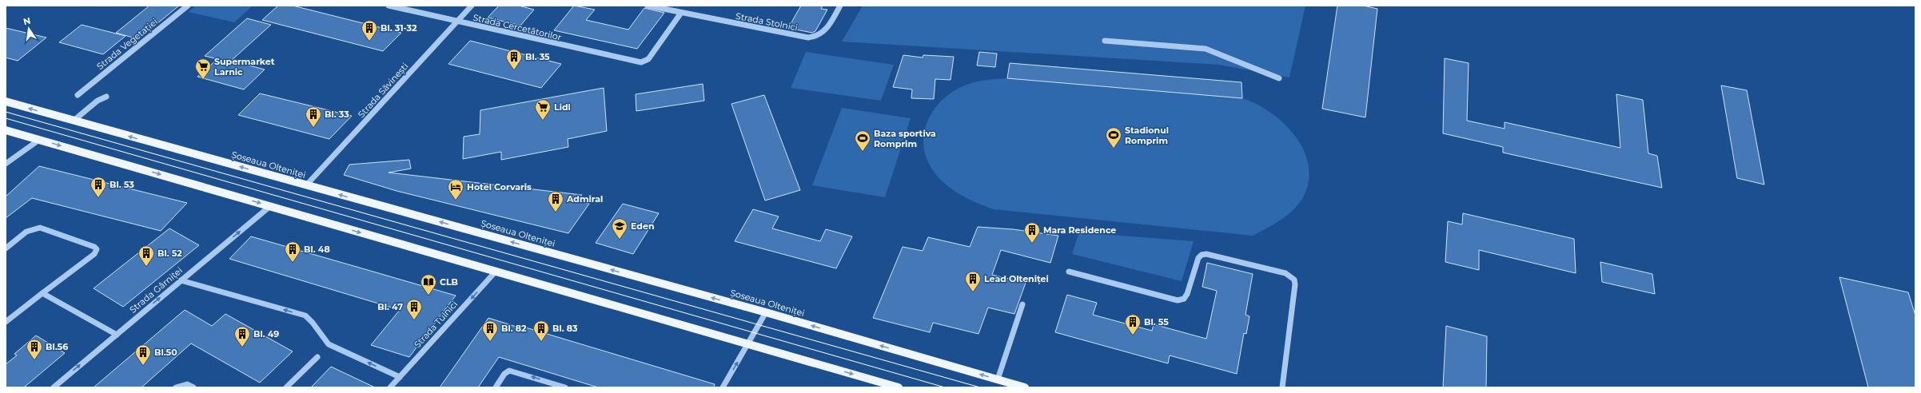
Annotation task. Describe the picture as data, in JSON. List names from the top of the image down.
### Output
{
  "streets": {
    "main road": ["Șoseaua Olteniței"],
    "street": [
      "Strada Stolnici",
      "Strada Cercetătorilor",
      "Strada Vegetației",
      "Strada Săvinești",
      "Strada Gârniței",
      "Strada Tulnici"
    ]
  },
  "crossings": [
    ["Strada Stolnici", "Strada Cercetătorilor"],
    ["Strada Cercetătorilor", "Strada Săvinești"],
    ["Strada Săvinești", "Șoseaua Olteniței"]
  ],
  "one_way": ["Strada Gârniței", "Strada Tulnici"],
  "places": {
    "building": [
      "Bl. 31-32",
      "Bl. 35",
      "Bl. 33",
      "Bl. 53",
      "Admiral",
      "Mara Residence",
      "Bl. 48",
      "Bl. 52",
      "Lead Olteniței",
      "Bl. 47",
      "Bl. 55",
      "Bl. 82",
      "Bl. 83",
      "Bl. 49",
      "Bl.56",
      "Bl.50"
    ],
    "supermarket": ["Supermarket Larnic", "Lidl"],
    "sports": ["Stadionul Romprim", "Baza sportiva Romprim"],
    "hotel": ["Hotel Corvaris"],
    "school or university": ["Eden"],
    "library": ["CLB"]
  },
  "north": "top"
}
